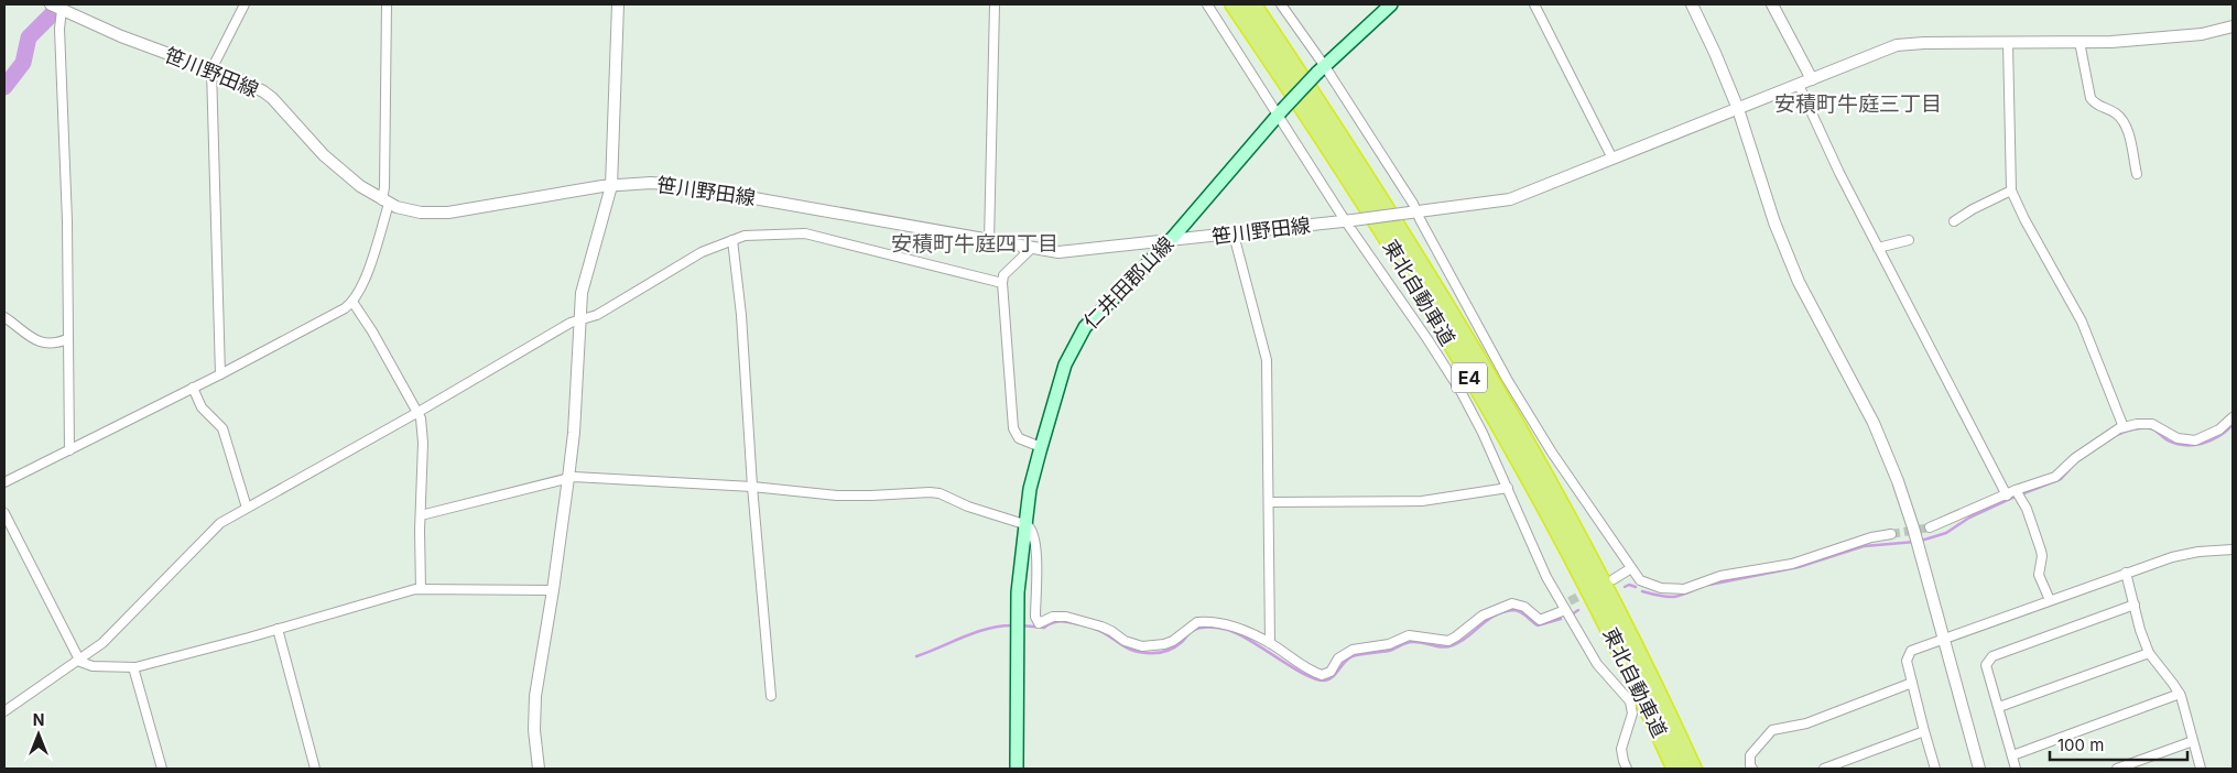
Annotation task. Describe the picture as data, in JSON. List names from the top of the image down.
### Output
{
  "streets": {
    "highway": ["東北自動車道", "E4"],
    "main road": ["仁井田郡山線"],
    "street": ["笹川野田線"]
  },
  "crossings": [
    ["笹川野田線", "仁井田郡山線"]
  ],
  "districts": ["安積町牛庭三丁目", "安積町牛庭四丁目"],
  "scale_bar": "100 m",
  "north": "top"
}
